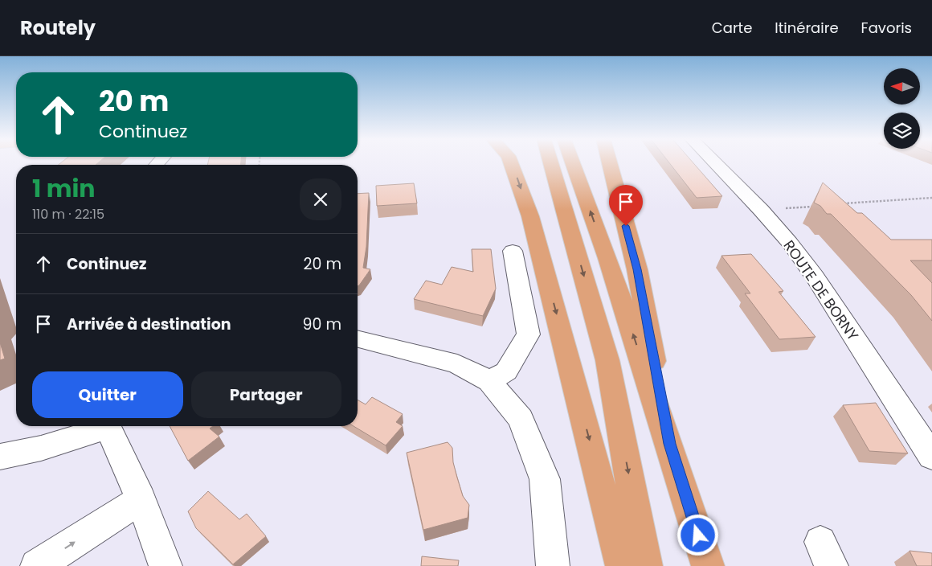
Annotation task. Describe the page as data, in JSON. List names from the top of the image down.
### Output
{
  "streets": {
    "street": ["ROUTE DE BORNY"]
  },
  "north": "left",
  "page": {
    "header": "Routely",
    "nav": ["Carte", "Itinéraire", "Favoris"],
    "turn": ["20 m", "Continuez"],
    "heading": ["1 min", "110 m · 22:15"],
    "list": [
      {
        "name": "Continuez",
        "value": "20 m"
      },
      {
        "name": "Arrivée à destination",
        "value": "90 m"
      }
    ],
    "buttons": ["Quitter", "Partager"]
  }
}
